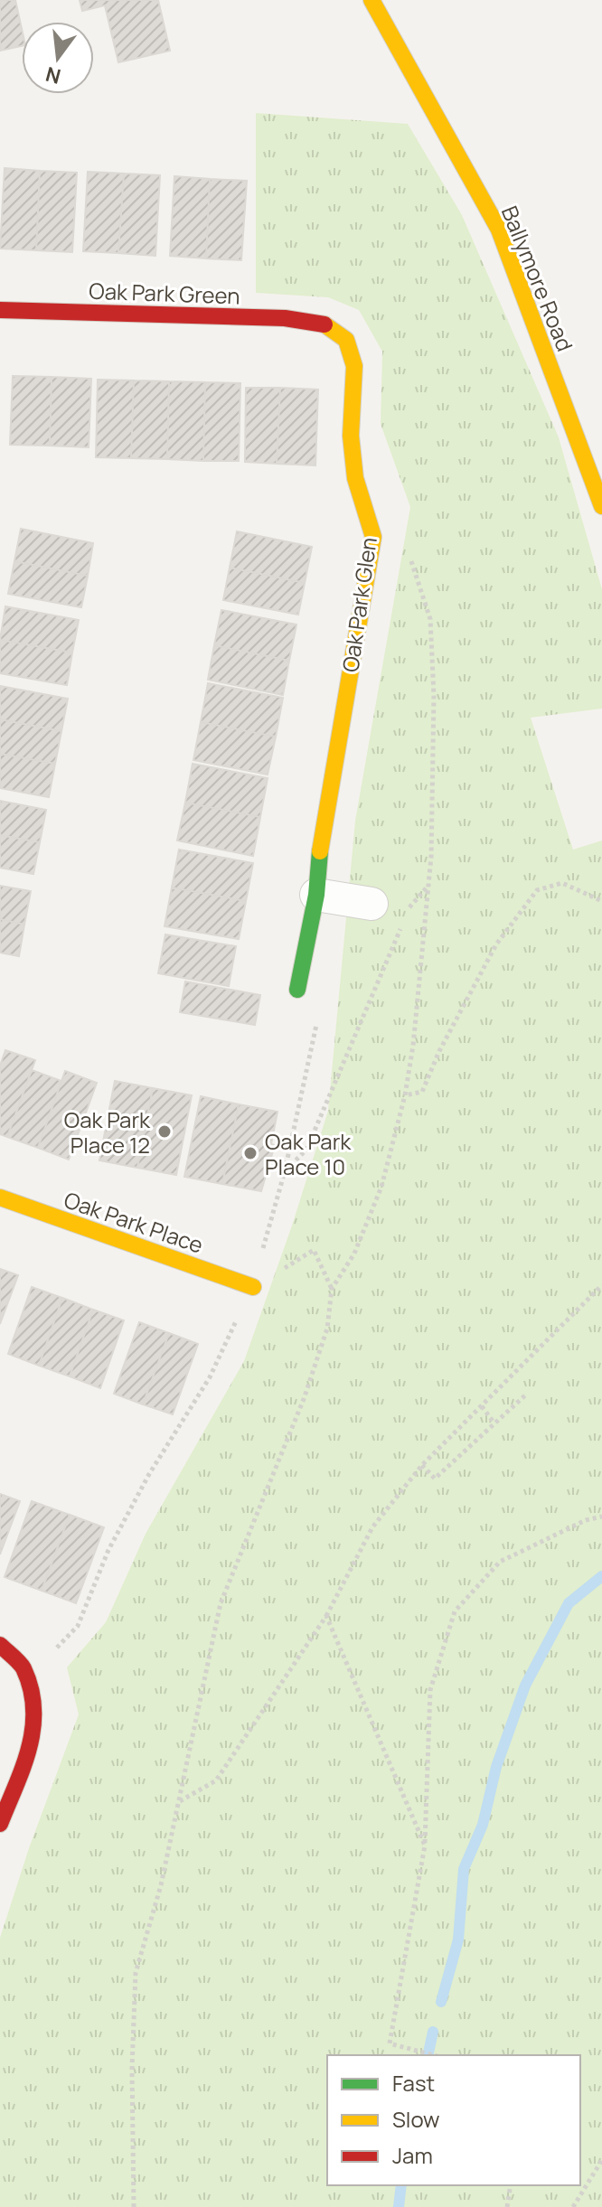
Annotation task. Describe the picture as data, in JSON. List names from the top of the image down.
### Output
{
  "streets": {
    "street": [
      "Ballymore Road",
      "Oak Park Green",
      "Oak Park Glen",
      "Oak Park Place"
    ]
  },
  "crossings": [
    ["Oak Park Green", "Oak Park Glen"]
  ],
  "places": ["Oak Park Place 12", "Oak Park Place 10"],
  "legend": ["Fast", "Slow", "Jam"],
  "north": "bottom"
}
